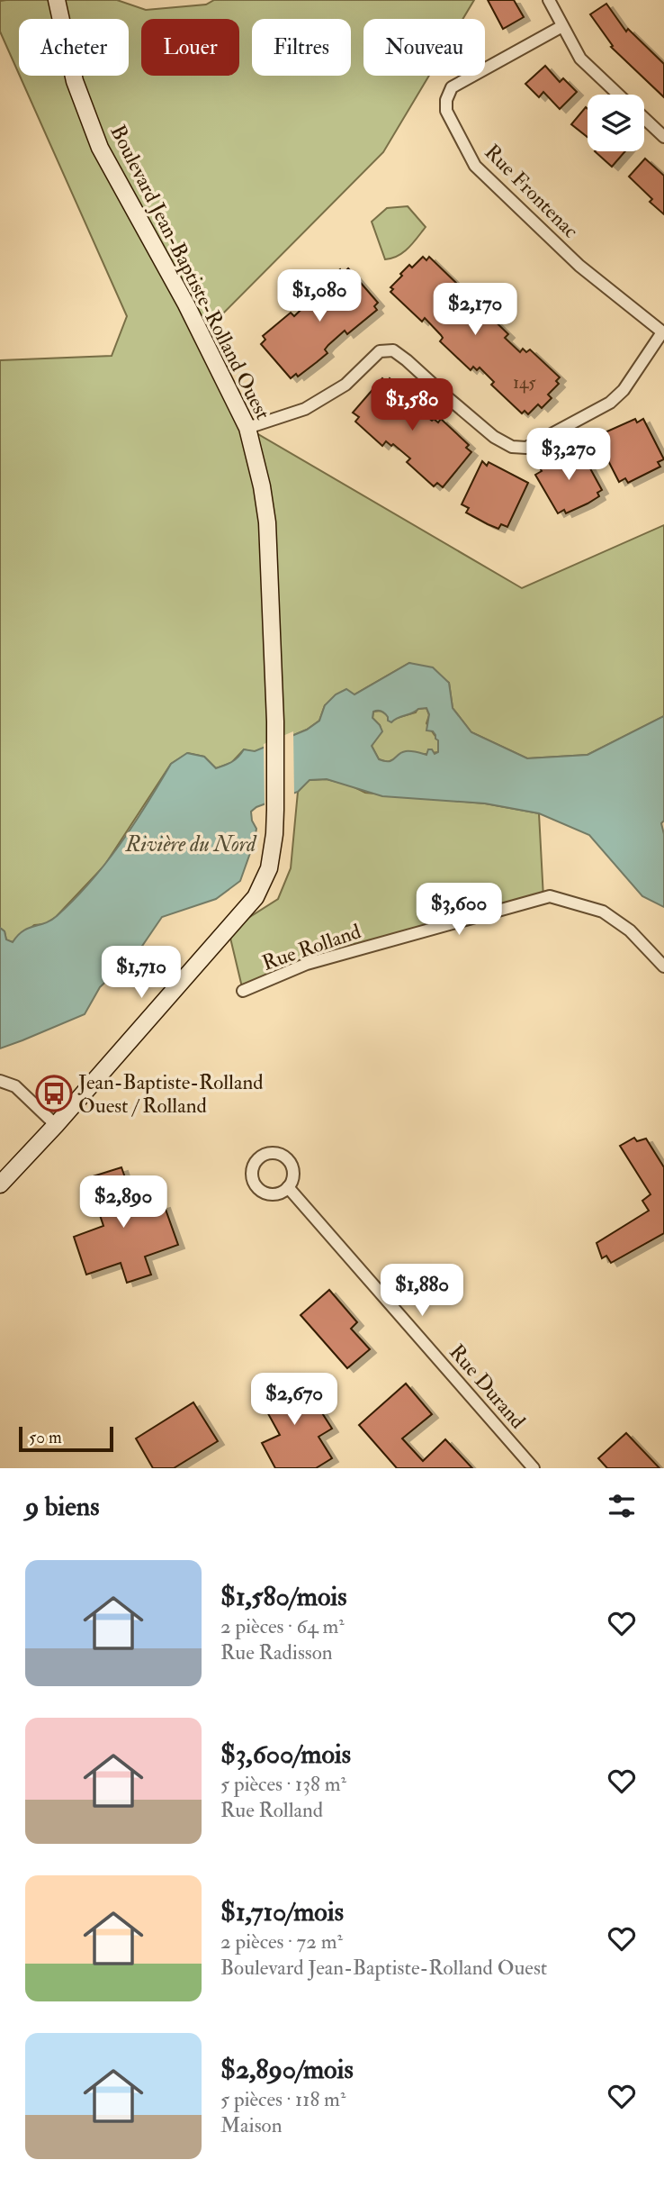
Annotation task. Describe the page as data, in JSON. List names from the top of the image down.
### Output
{
  "streets": {
    "street": [
      "Rue Frontenac",
      "Boulevard Jean-Baptiste-Rolland Ouest",
      "Rue Rolland",
      "Rue Durand"
    ]
  },
  "water": ["Rivière du Nord"],
  "places": {
    "bus stop": ["Jean-Baptiste-Rolland Ouest / Rolland"]
  },
  "house_numbers": ["145"],
  "scale_bar": "50 m",
  "page": {
    "chip": [
      "Acheter",
      "Louer",
      "Filtres",
      "Nouveau"
    ],
    "price": [
      "$1,080",
      "$2,170",
      "$1,580",
      "$3,270",
      "$3,600",
      "$1,710",
      "$2,890",
      "$1,880",
      "$2,670"
    ],
    "scale": "50 m",
    "heading": "9 biens",
    "list": [
      {
        "name": "$1,580/mois",
        "note": "2 pièces · 64 m² · Rue Radisson"
      },
      {
        "name": "$3,600/mois",
        "note": "5 pièces · 138 m² · Rue Rolland"
      },
      {
        "name": "$1,710/mois",
        "note": "2 pièces · 72 m² · Boulevard Jean-Baptiste-Rolland Ouest"
      },
      {
        "name": "$2,890/mois",
        "note": "5 pièces · 118 m² · Maison"
      }
    ]
  }
}
